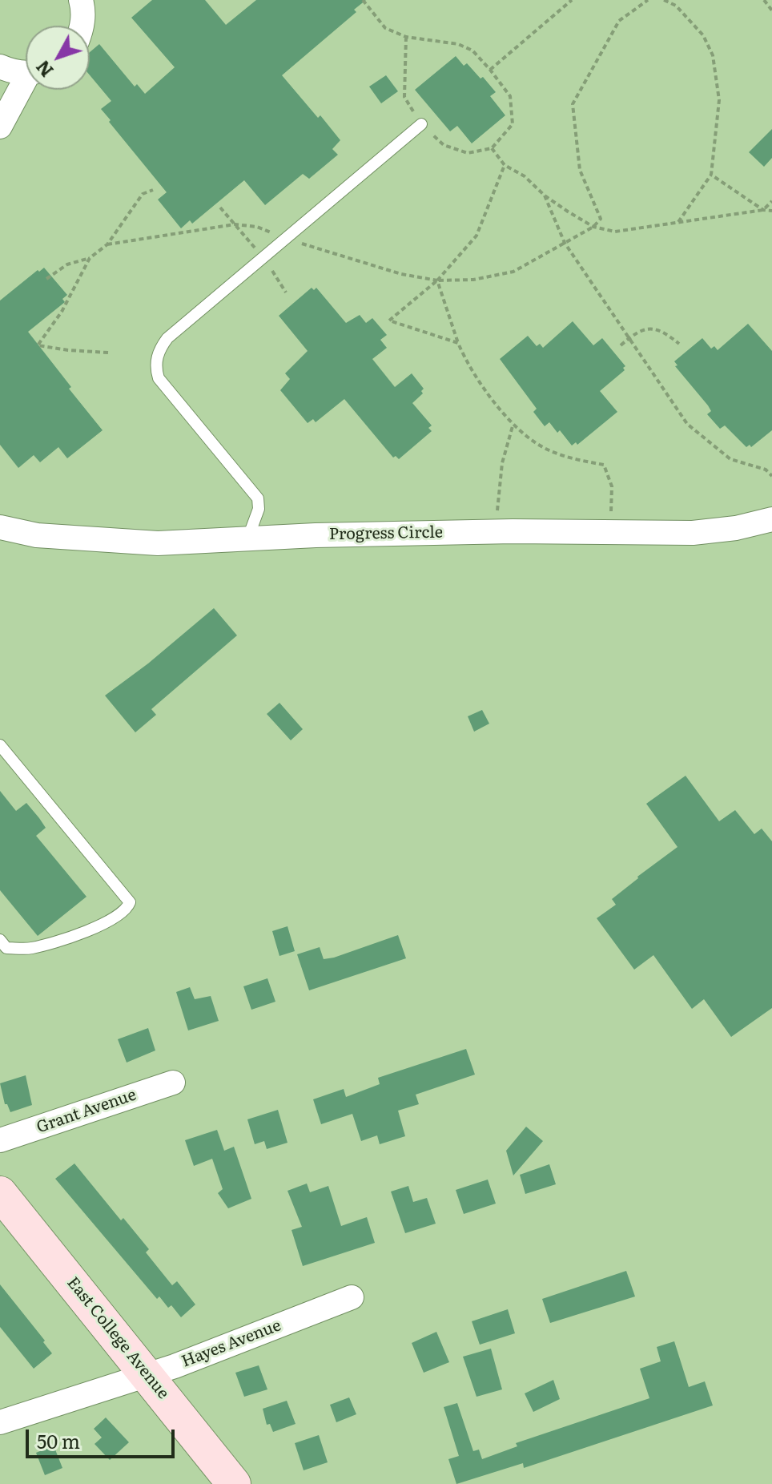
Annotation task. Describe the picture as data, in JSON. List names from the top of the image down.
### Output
{
  "streets": {
    "main road": ["East College Avenue"],
    "street": ["Progress Circle", "Grant Avenue", "Hayes Avenue"]
  },
  "crossings": [
    ["East College Avenue", "Hayes Avenue"]
  ],
  "scale_bar": "50 m",
  "north": "bottom left"
}
